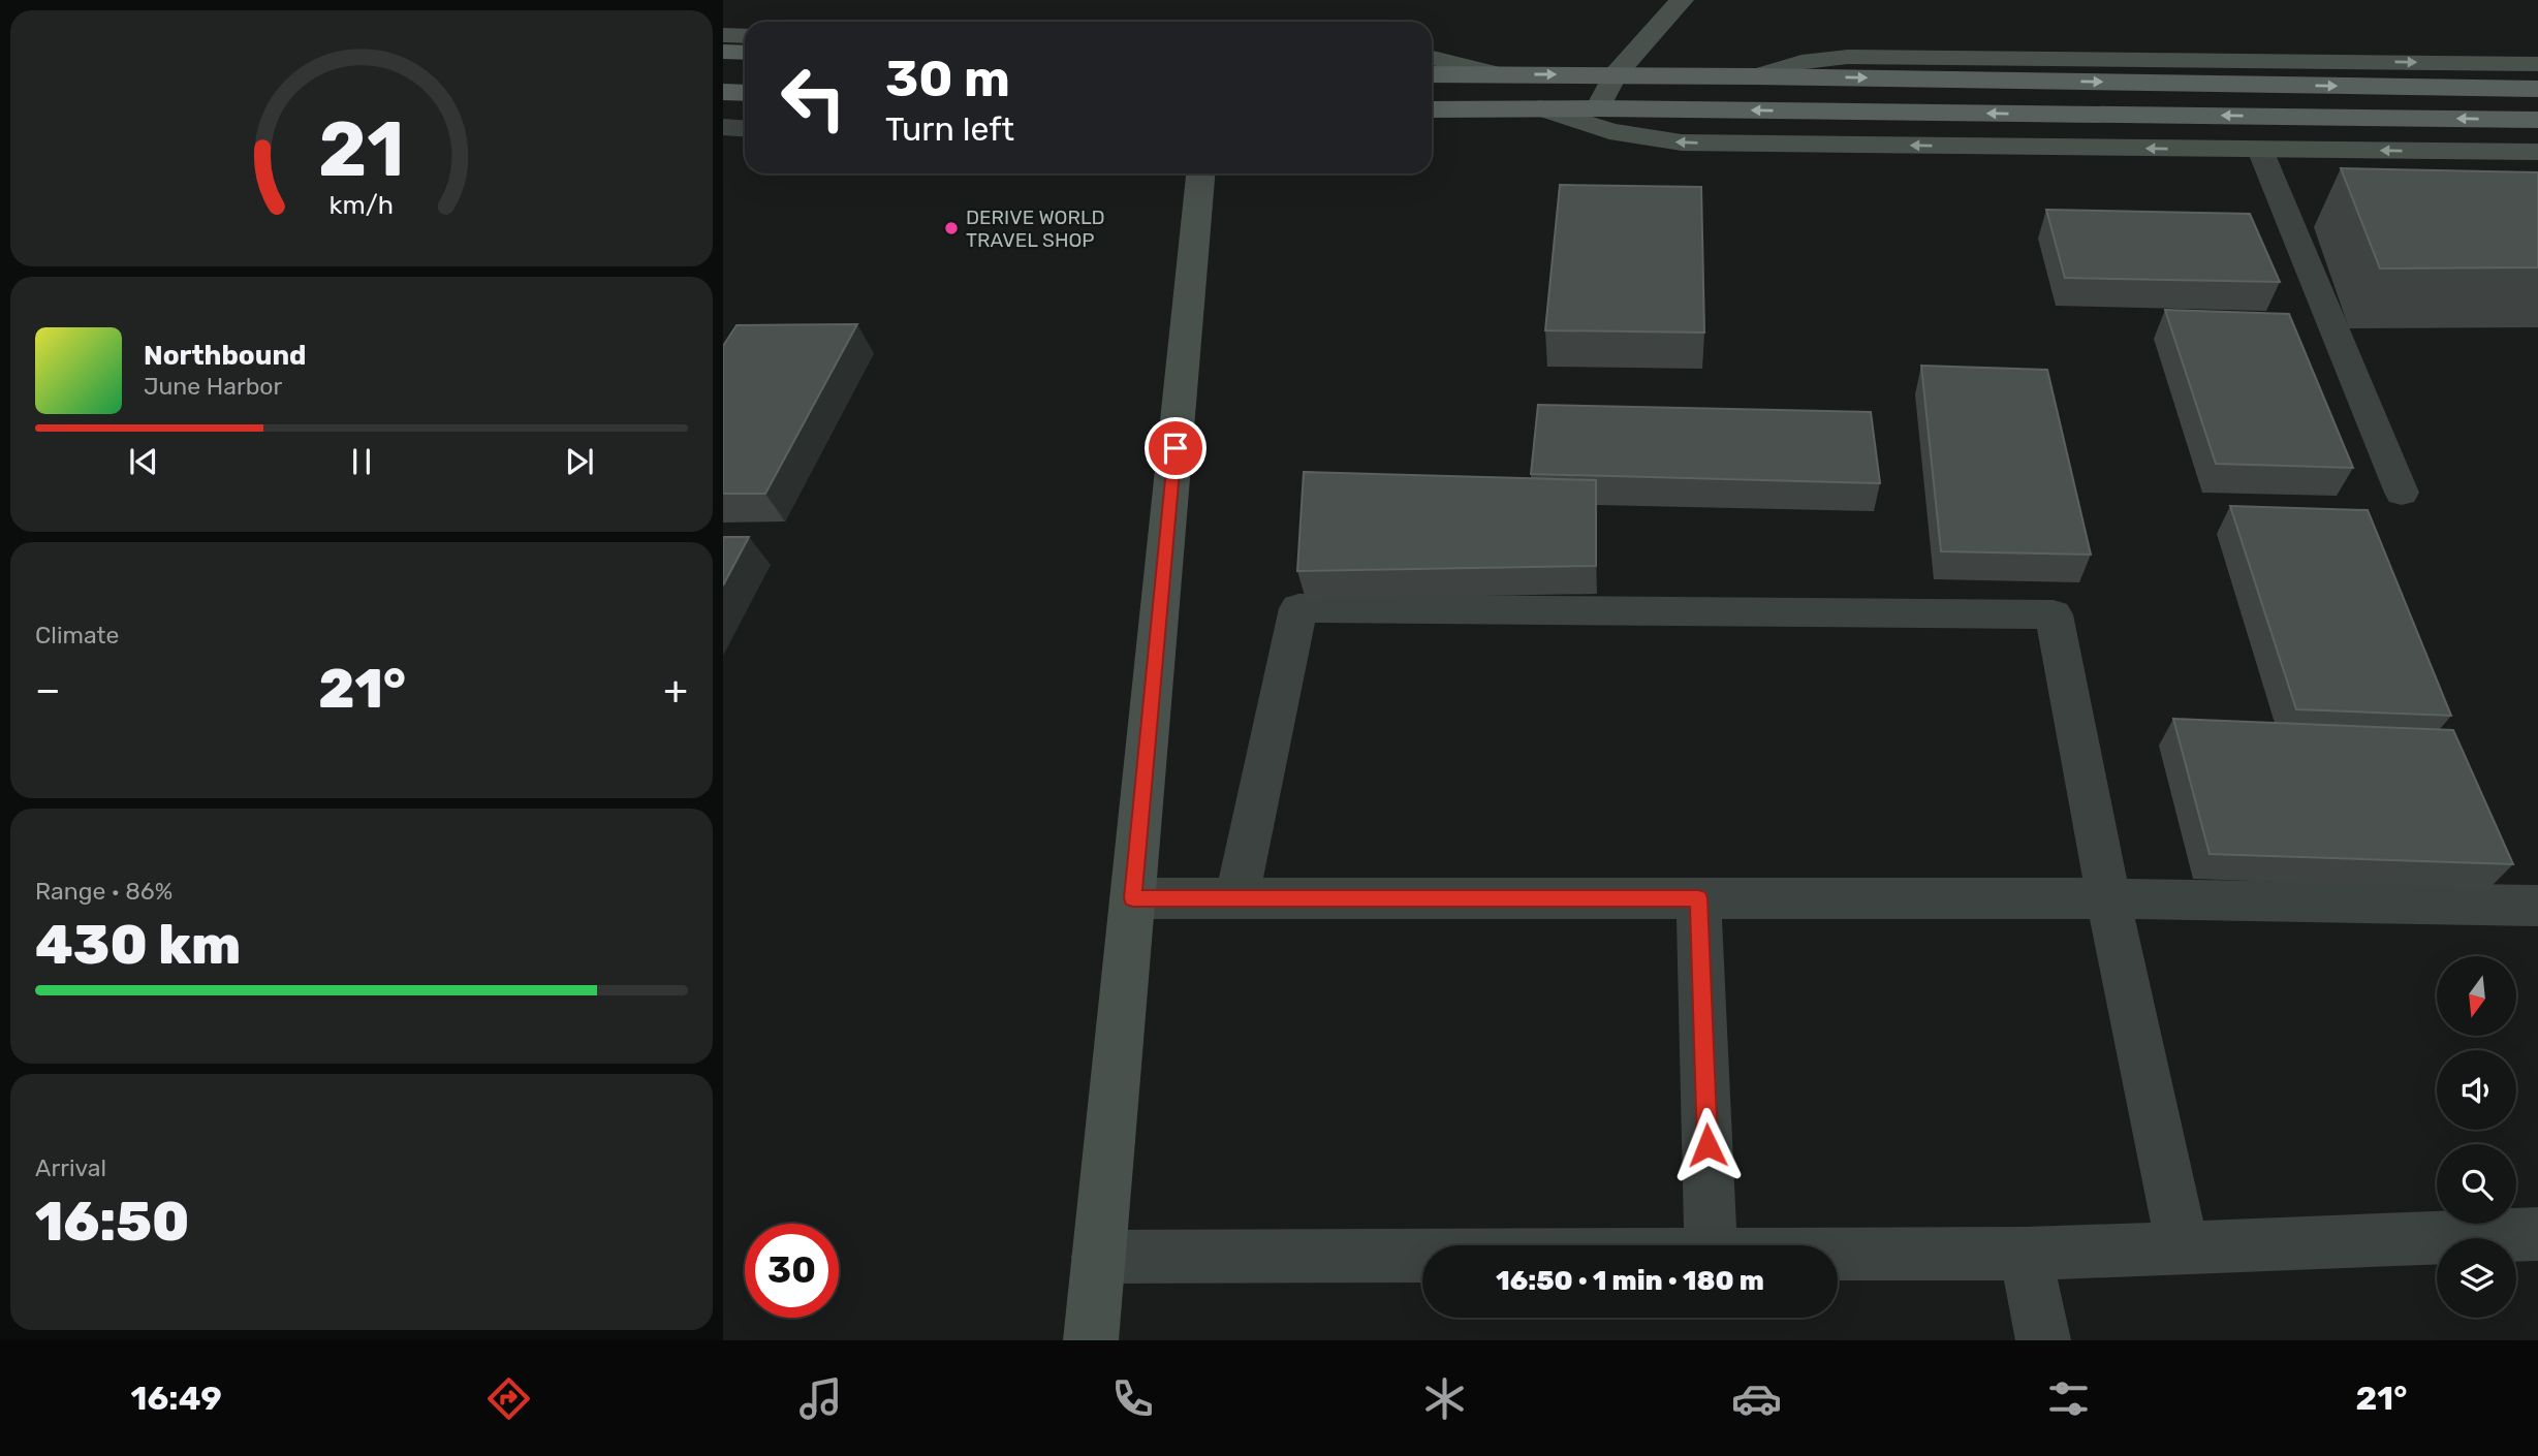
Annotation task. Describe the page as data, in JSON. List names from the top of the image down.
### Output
{
  "places": ["DERIVE WORLD TRAVEL SHOP"],
  "north": "bottom",
  "page": {
    "turn": ["30 m", "Turn left"],
    "song": ["Northbound", "June Harbor"],
    "tile": [
      "Climate",
      ["Range · 86%", "430 km"],
      ["Arrival", "16:50"]
    ],
    "heat": ["−", "21°", "+"],
    "limit": "30",
    "trip": "16:50 · 1 min · 180 m",
    "tabs": ["16:49", "21°"],
    "gauge": ["21", "km/h"]
  }
}
